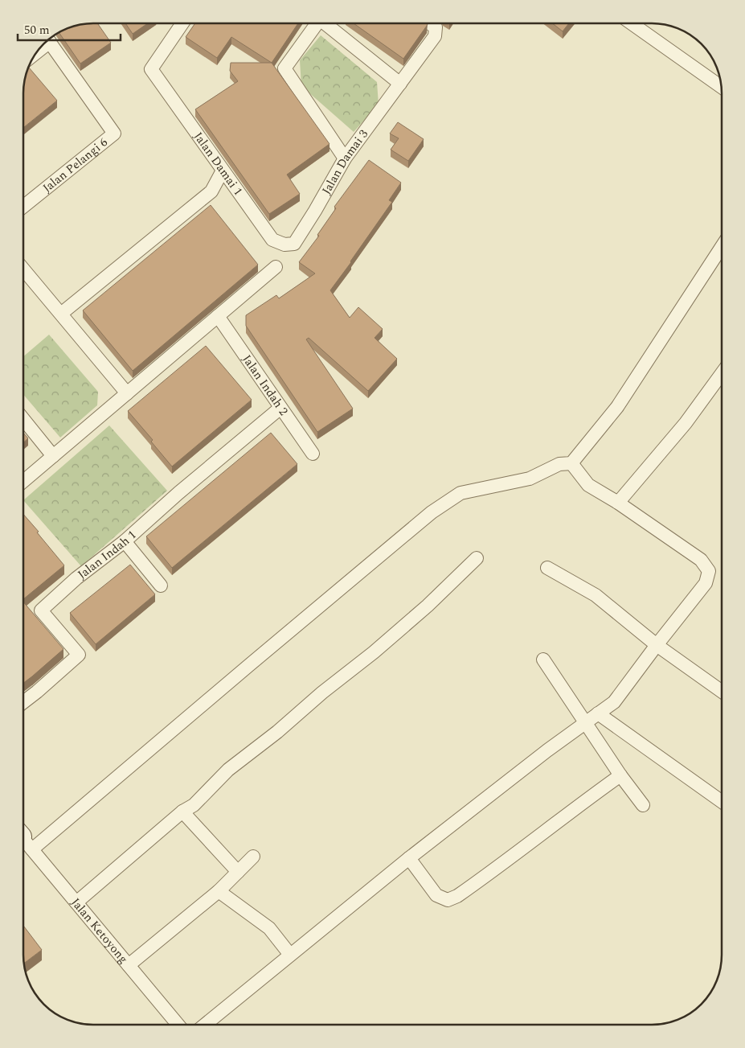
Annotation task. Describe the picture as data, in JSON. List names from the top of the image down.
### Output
{
  "streets": {
    "street": [
      "Jalan Damai 3",
      "Jalan Damai 1",
      "Jalan Pelangi 6",
      "Jalan Indah 2",
      "Jalan Indah 1",
      "Jalan Ketoyong"
    ]
  },
  "crossings": [
    ["Jalan Damai 3", "Jalan Damai 1"],
    ["Jalan Indah 2", "Jalan Indah 1"]
  ],
  "scale_bar": "50 m"
}
